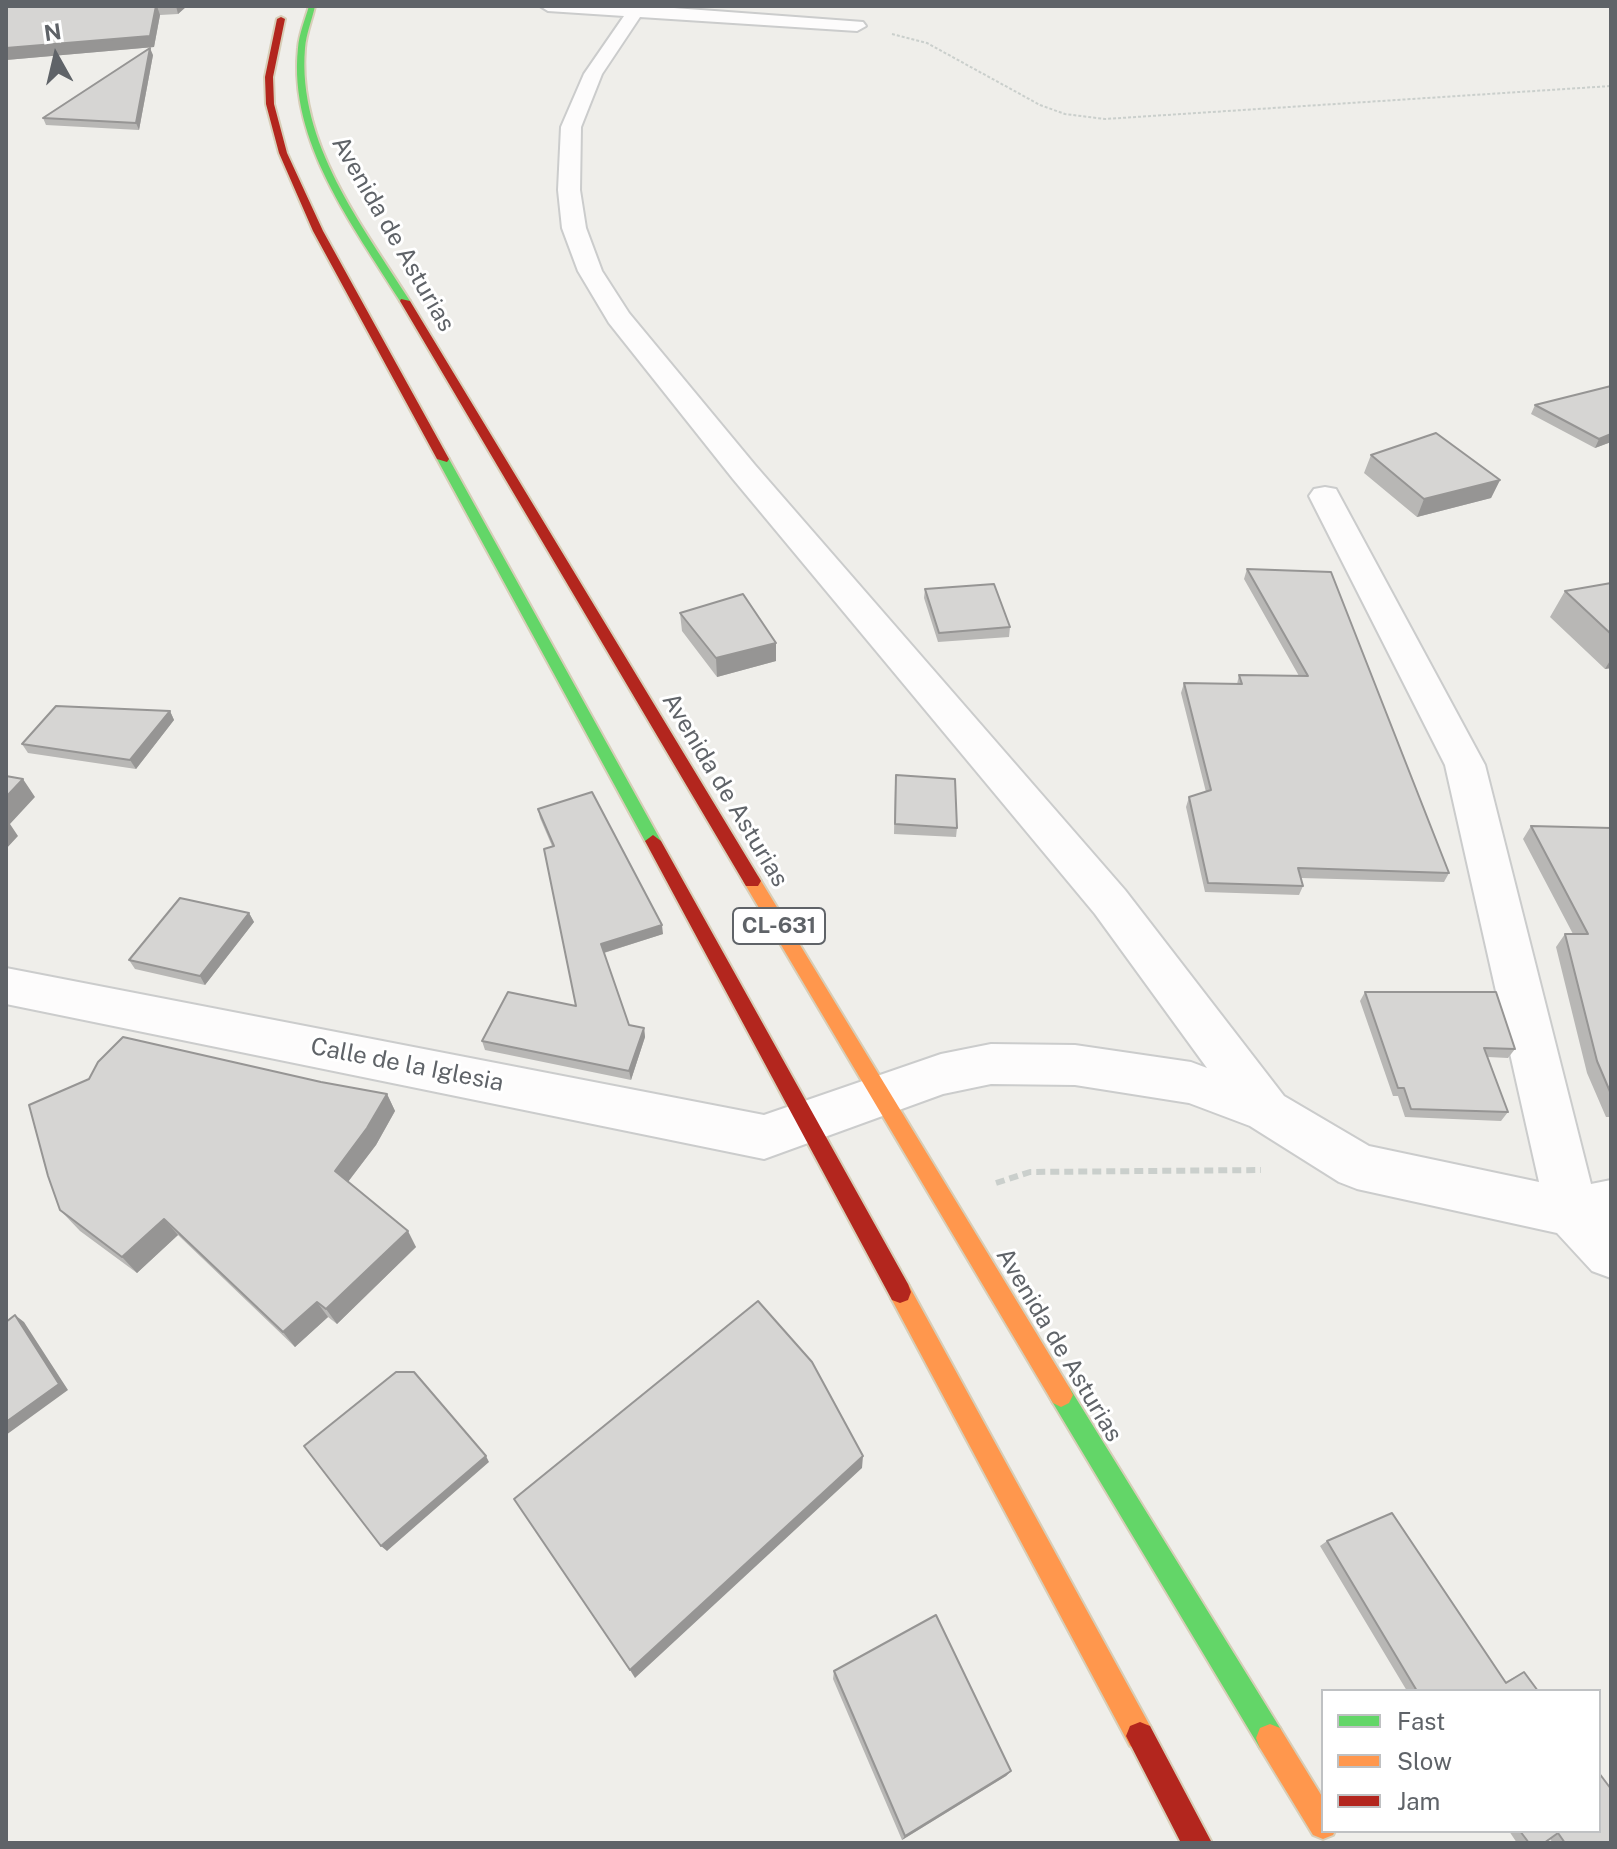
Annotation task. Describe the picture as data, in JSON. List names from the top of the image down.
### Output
{
  "streets": {
    "main road": ["Avenida de Asturias", "CL-631"],
    "street": ["Calle de la Iglesia"]
  },
  "crossings": [
    ["Avenida de Asturias", "Calle de la Iglesia"],
    ["CL-631", "Calle de la Iglesia"]
  ],
  "legend": ["Fast", "Slow", "Jam"],
  "north": "top"
}
